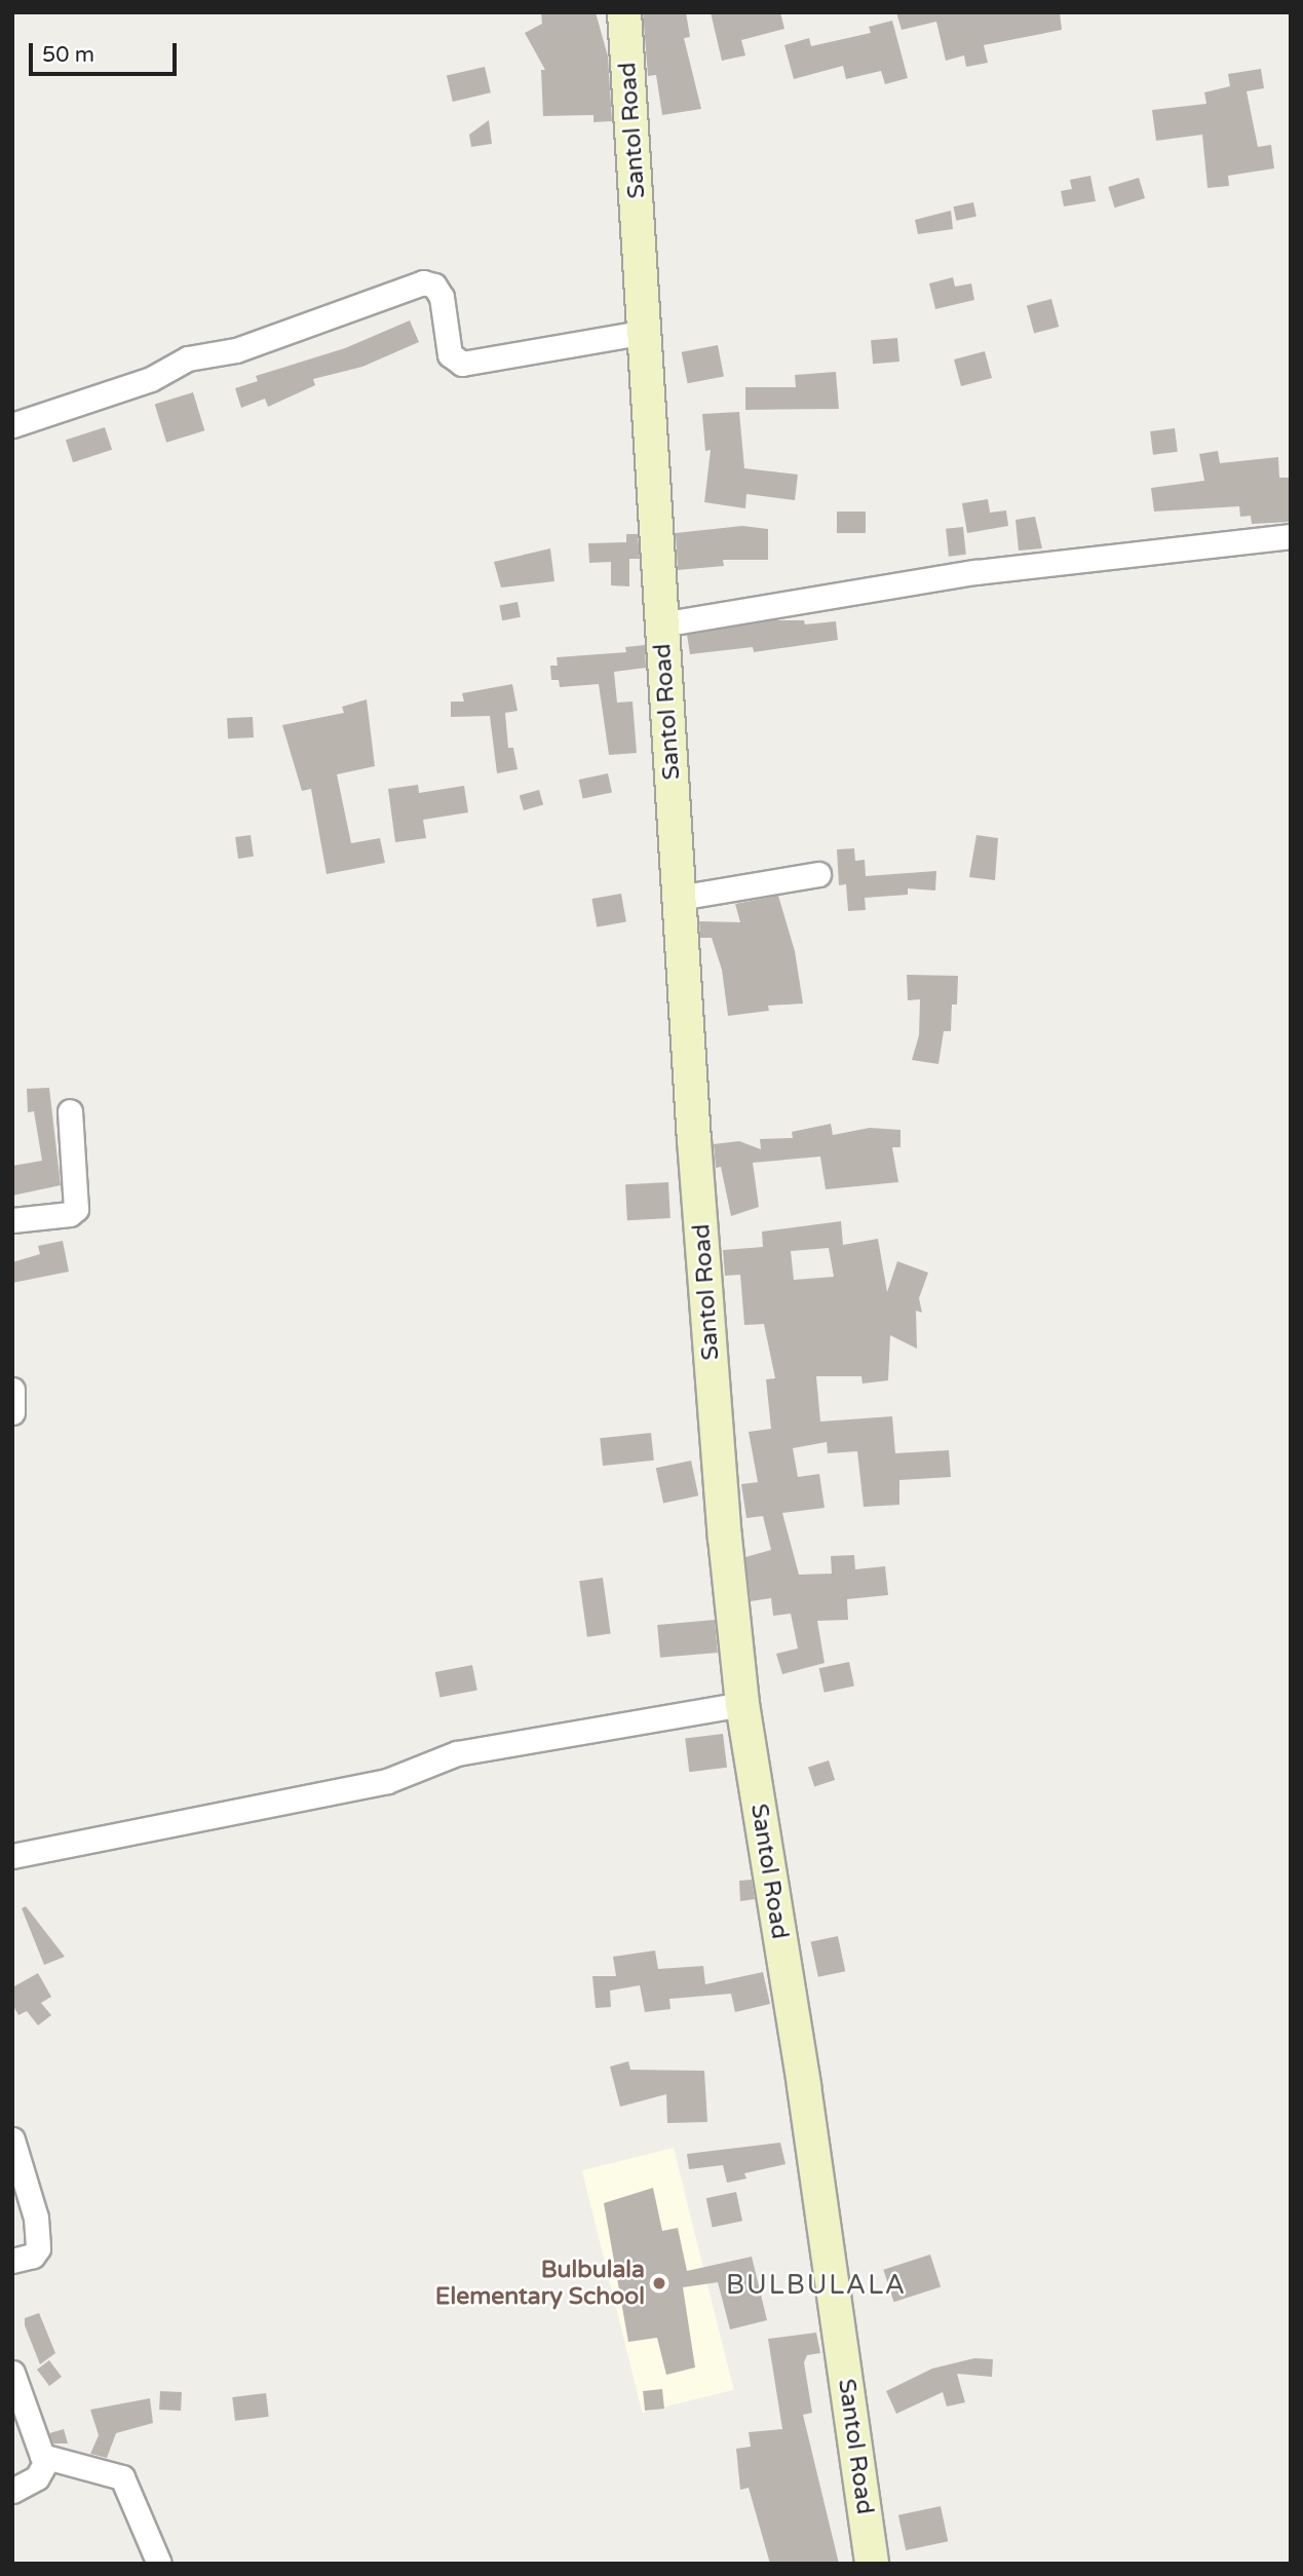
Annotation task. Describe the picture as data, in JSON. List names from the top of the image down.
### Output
{
  "streets": {
    "main road": ["Santol Road"]
  },
  "districts": ["BULBULALA"],
  "places": ["Bulbulala Elementary School"],
  "scale_bar": "50 m"
}
